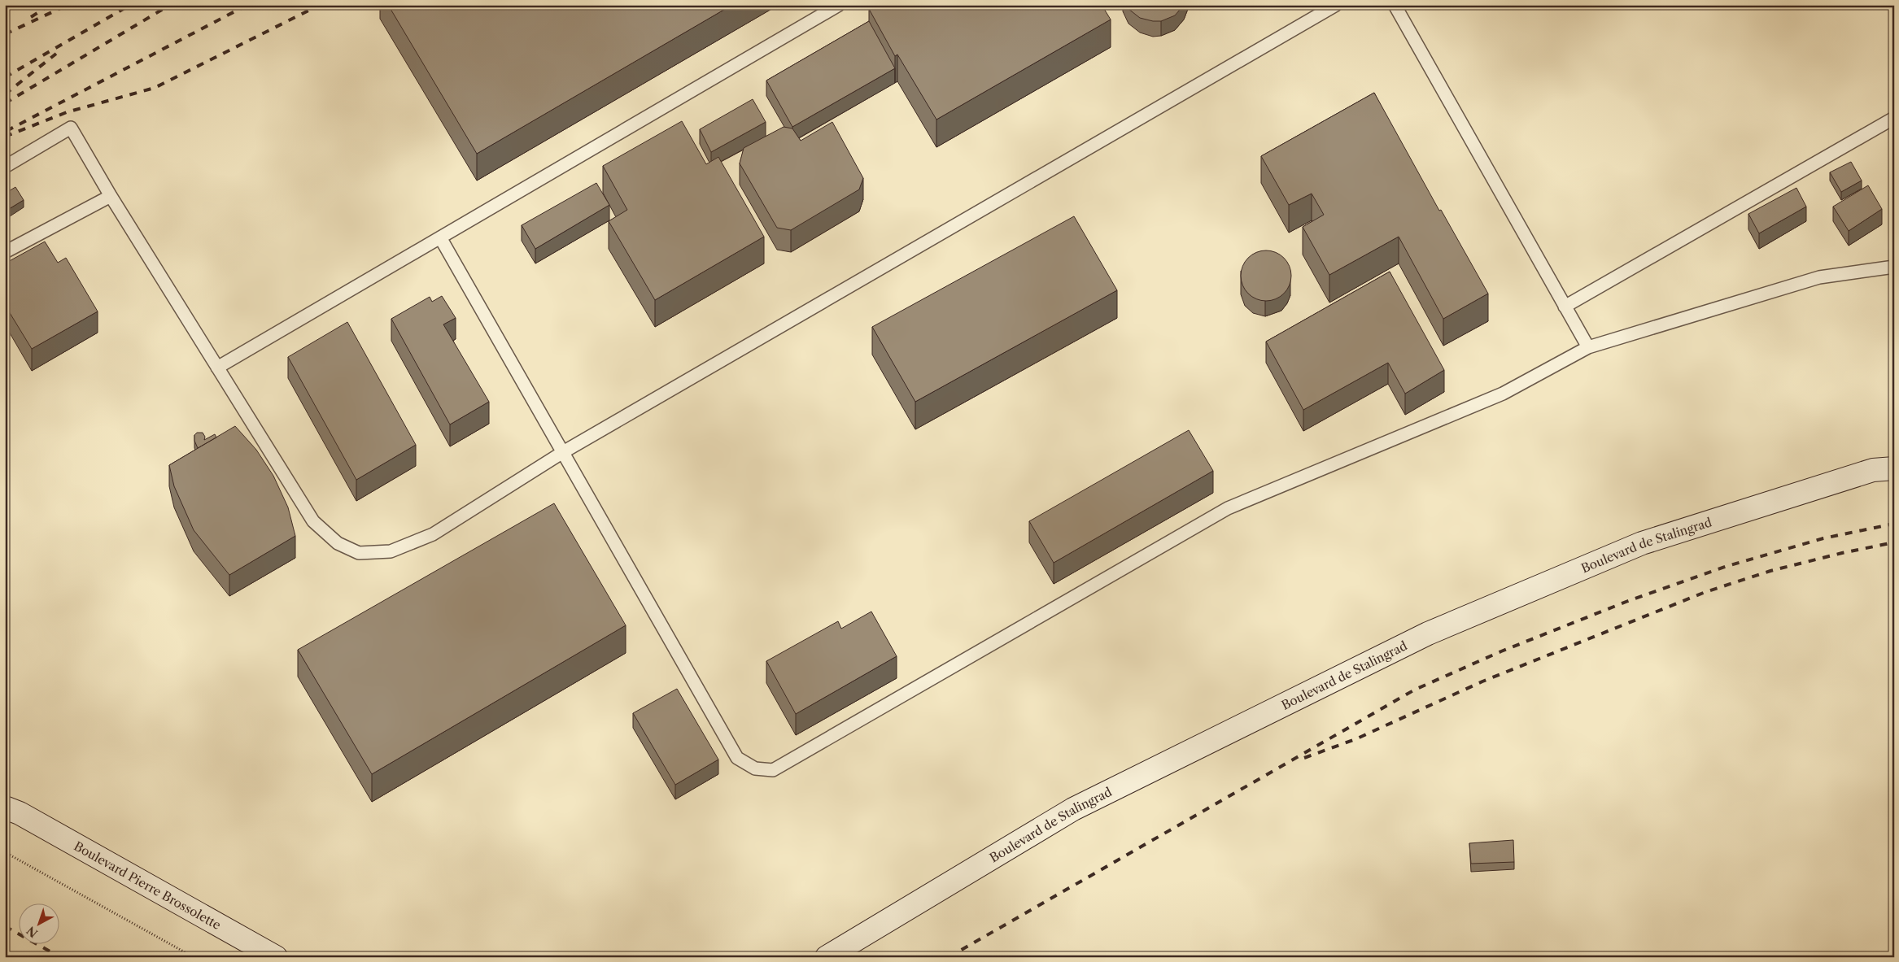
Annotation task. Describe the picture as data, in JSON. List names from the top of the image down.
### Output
{
  "streets": {
    "main road": ["Boulevard de Stalingrad", "Boulevard Pierre Brossolette"]
  },
  "north": "bottom left"
}
